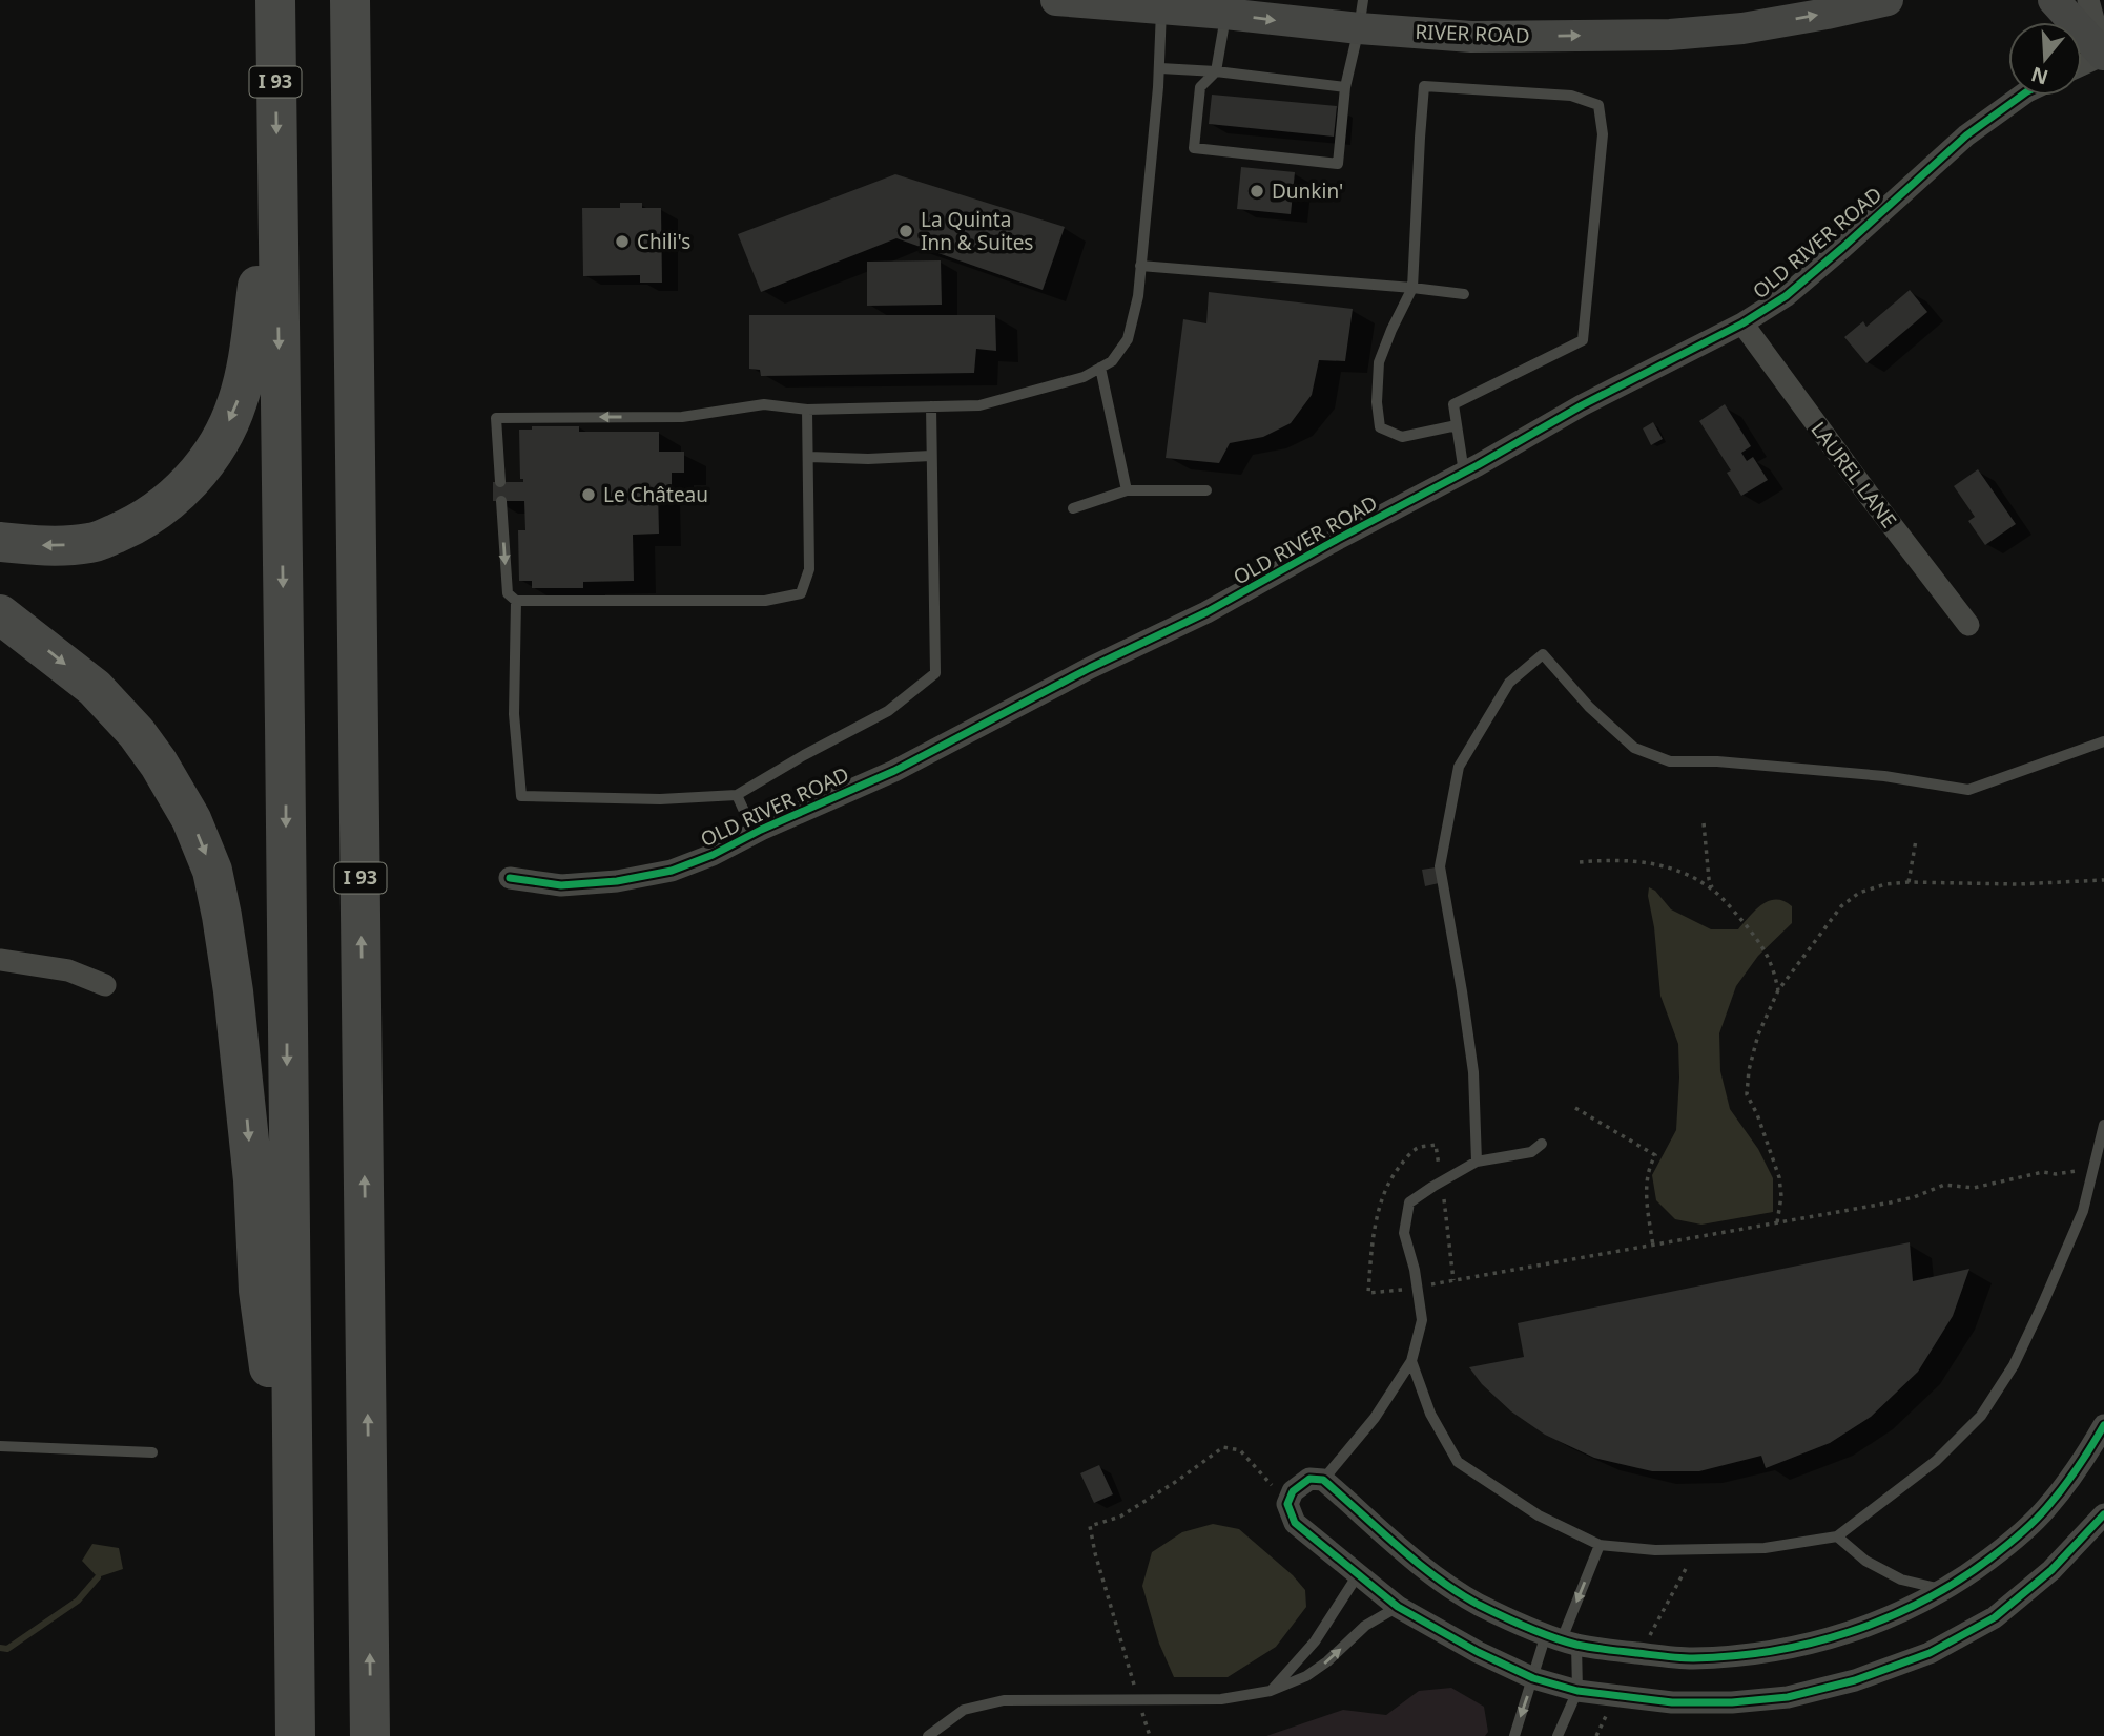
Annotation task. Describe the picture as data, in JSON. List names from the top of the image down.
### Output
{
  "streets": {
    "highway": ["I 93"],
    "main road": ["RIVER ROAD"],
    "street": ["OLD RIVER ROAD", "LAUREL LANE"]
  },
  "crossings": [
    ["OLD RIVER ROAD", "LAUREL LANE"]
  ],
  "one_way": ["RIVER ROAD"],
  "places": [
    "Dunkin'",
    "La Quinta Inn & Suites",
    "Chili's",
    "Le Château"
  ],
  "north": "bottom"
}
